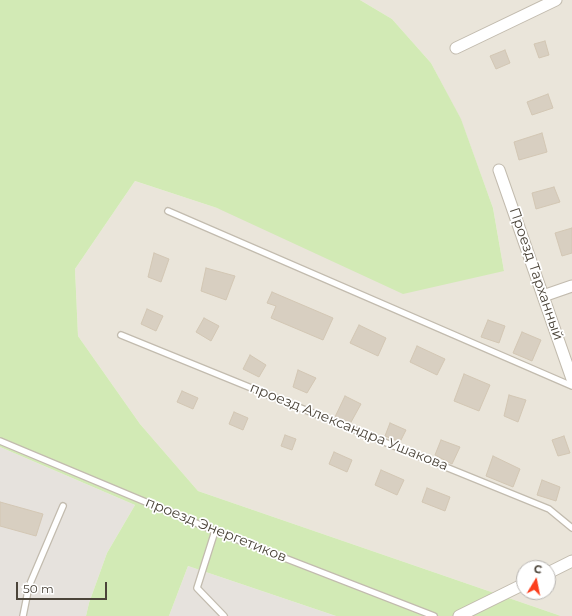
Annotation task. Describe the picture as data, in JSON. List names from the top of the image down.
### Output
{
  "streets": {
    "street": ["Проезд Тарханный"],
    "lane": ["проезд Александра Ушакова", "проезд Энергетиков"]
  },
  "scale_bar": "50 m",
  "north": "top"
}
